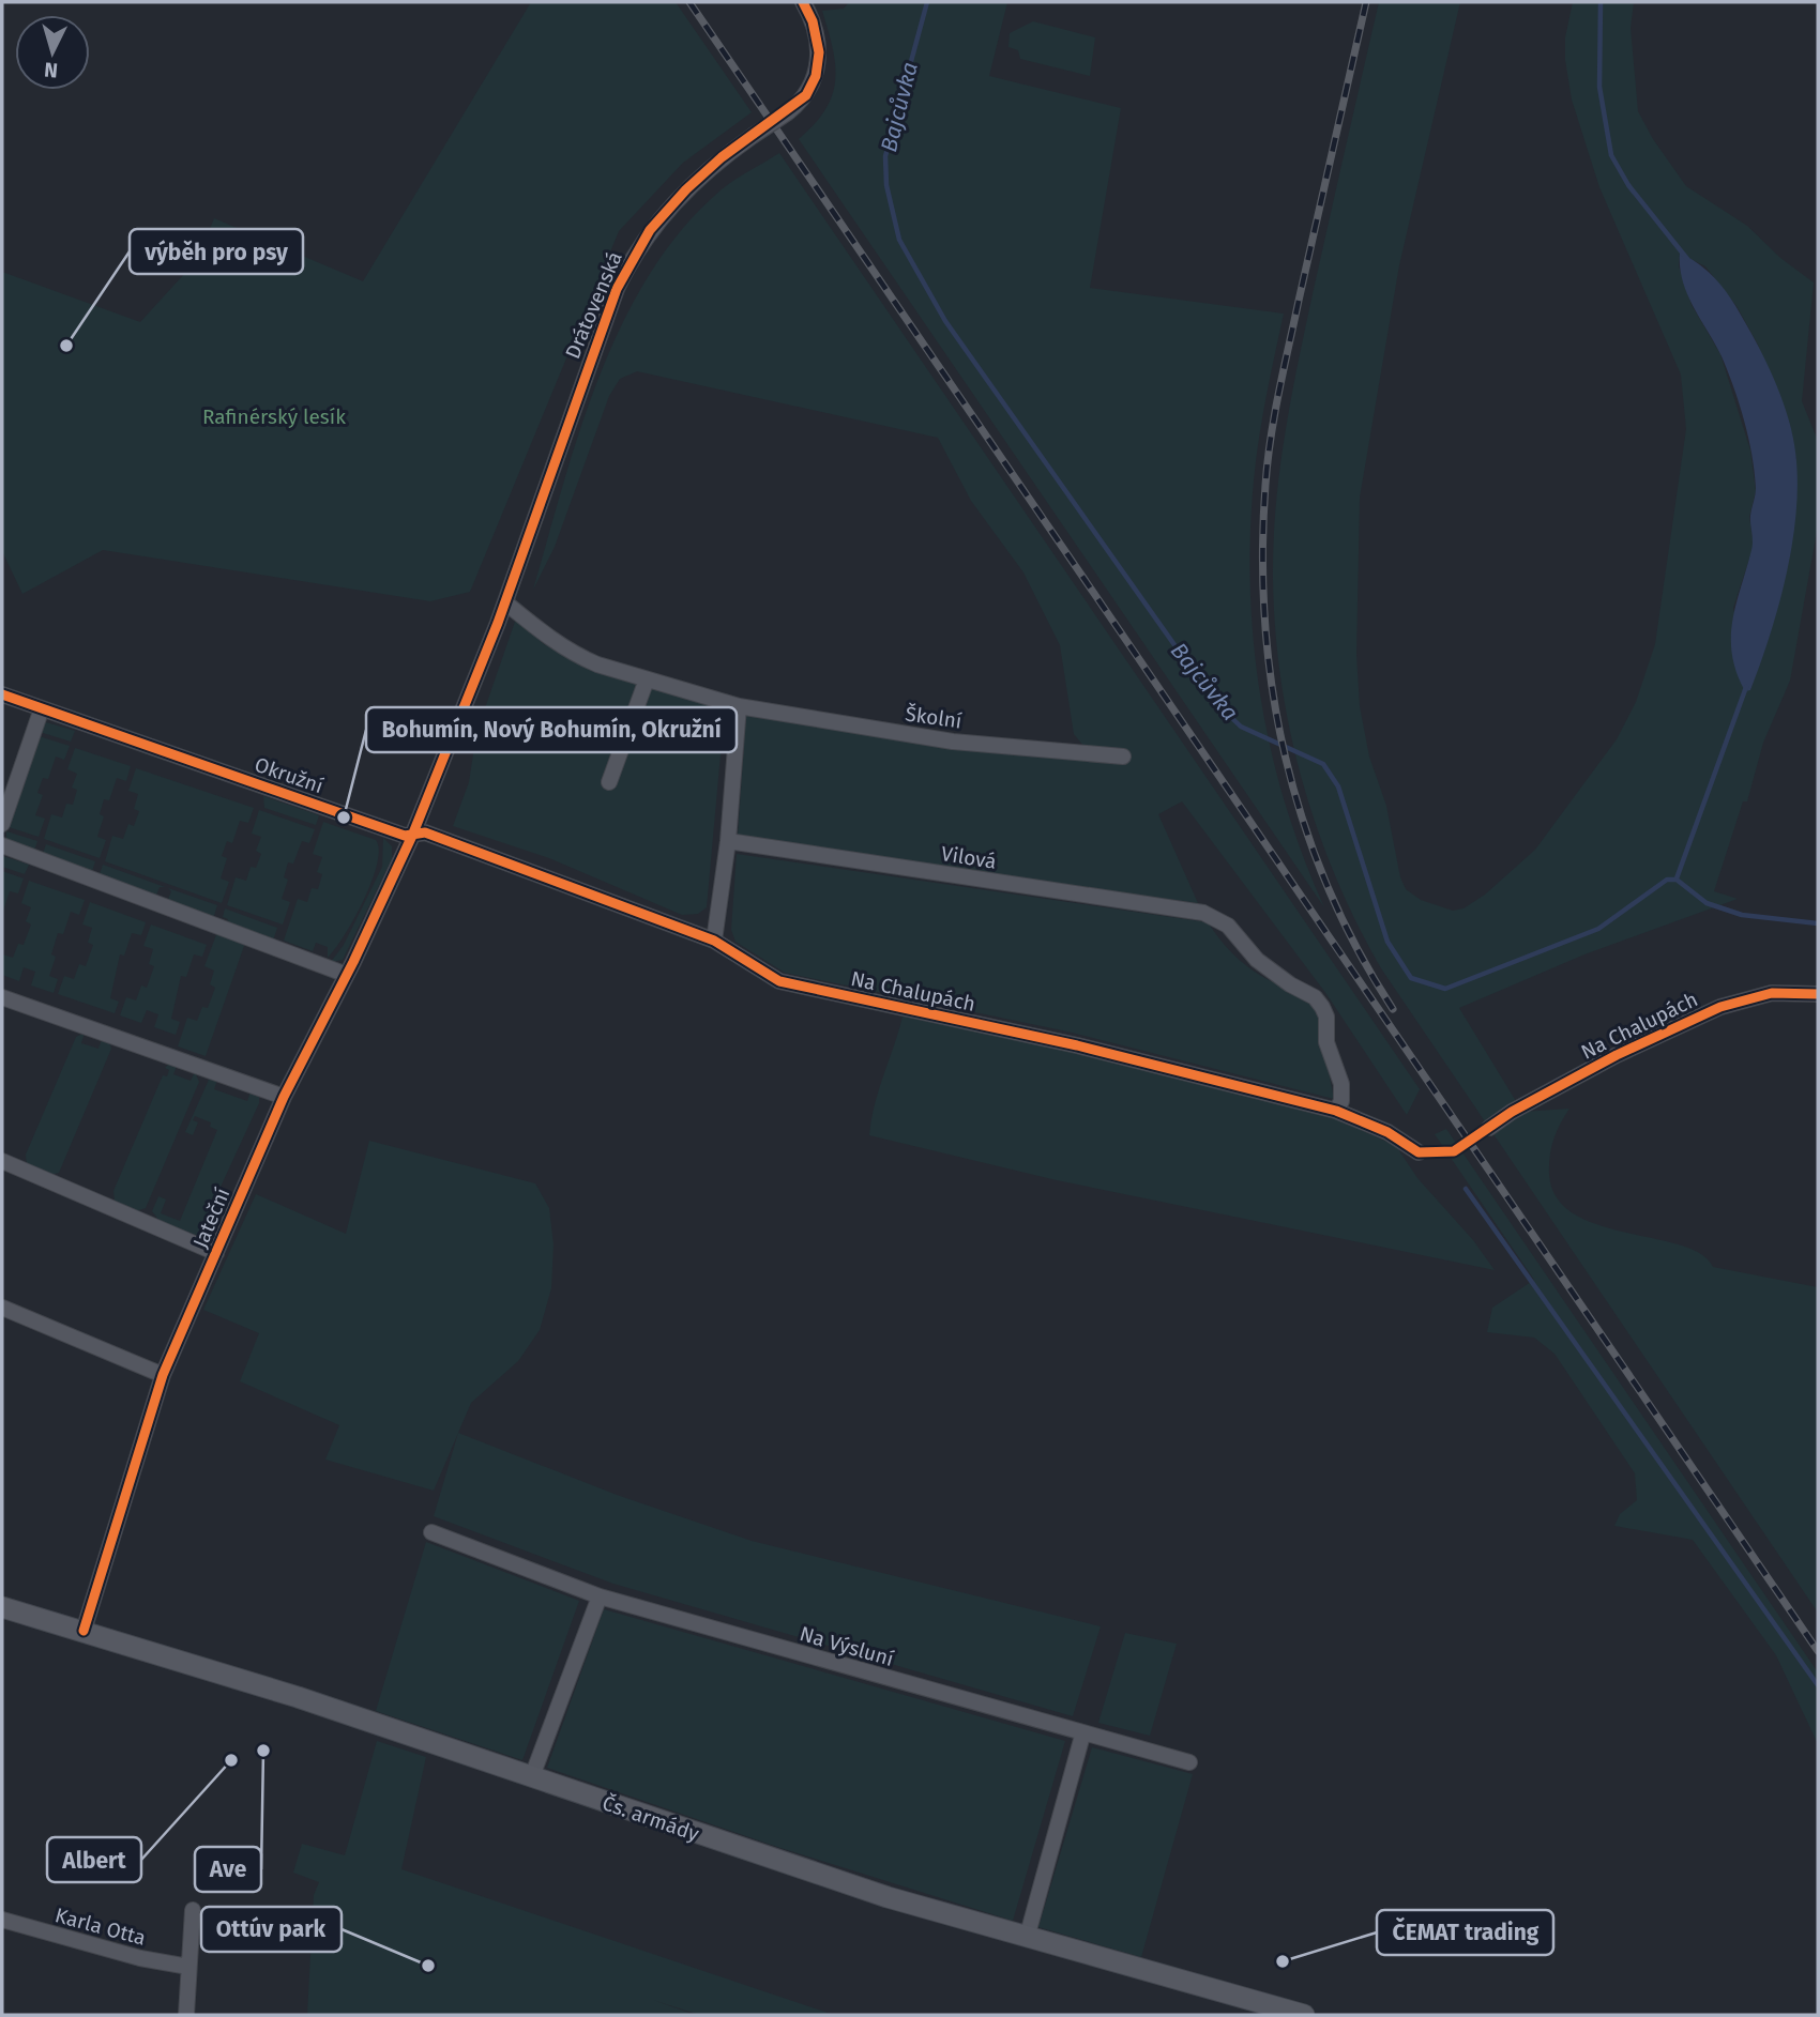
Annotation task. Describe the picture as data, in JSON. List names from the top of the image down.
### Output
{
  "streets": {
    "main road": ["Čs. armády"],
    "street": [
      "Drátovenská",
      "Školní",
      "Okružní",
      "Vilová",
      "Na Chalupách",
      "Jateční",
      "Na Výsluní",
      "Karla Otta"
    ]
  },
  "crossings": [
    ["Drátovenská", "Školní"],
    ["Okružní", "Na Chalupách"],
    ["Okružní", "Jateční"],
    ["Vilová", "Na Chalupách"],
    ["Na Chalupách", "Jateční"],
    ["Jateční", "Čs. armády"]
  ],
  "water": ["Bajcůvka"],
  "parks": ["Rafinérský lesík"],
  "places": [
    "výběh pro psy",
    "Bohumín, Nový Bohumín, Okružní",
    "Ave",
    "Albert",
    "ČEMAT trading",
    "Ottúv park"
  ],
  "north": "bottom"
}
